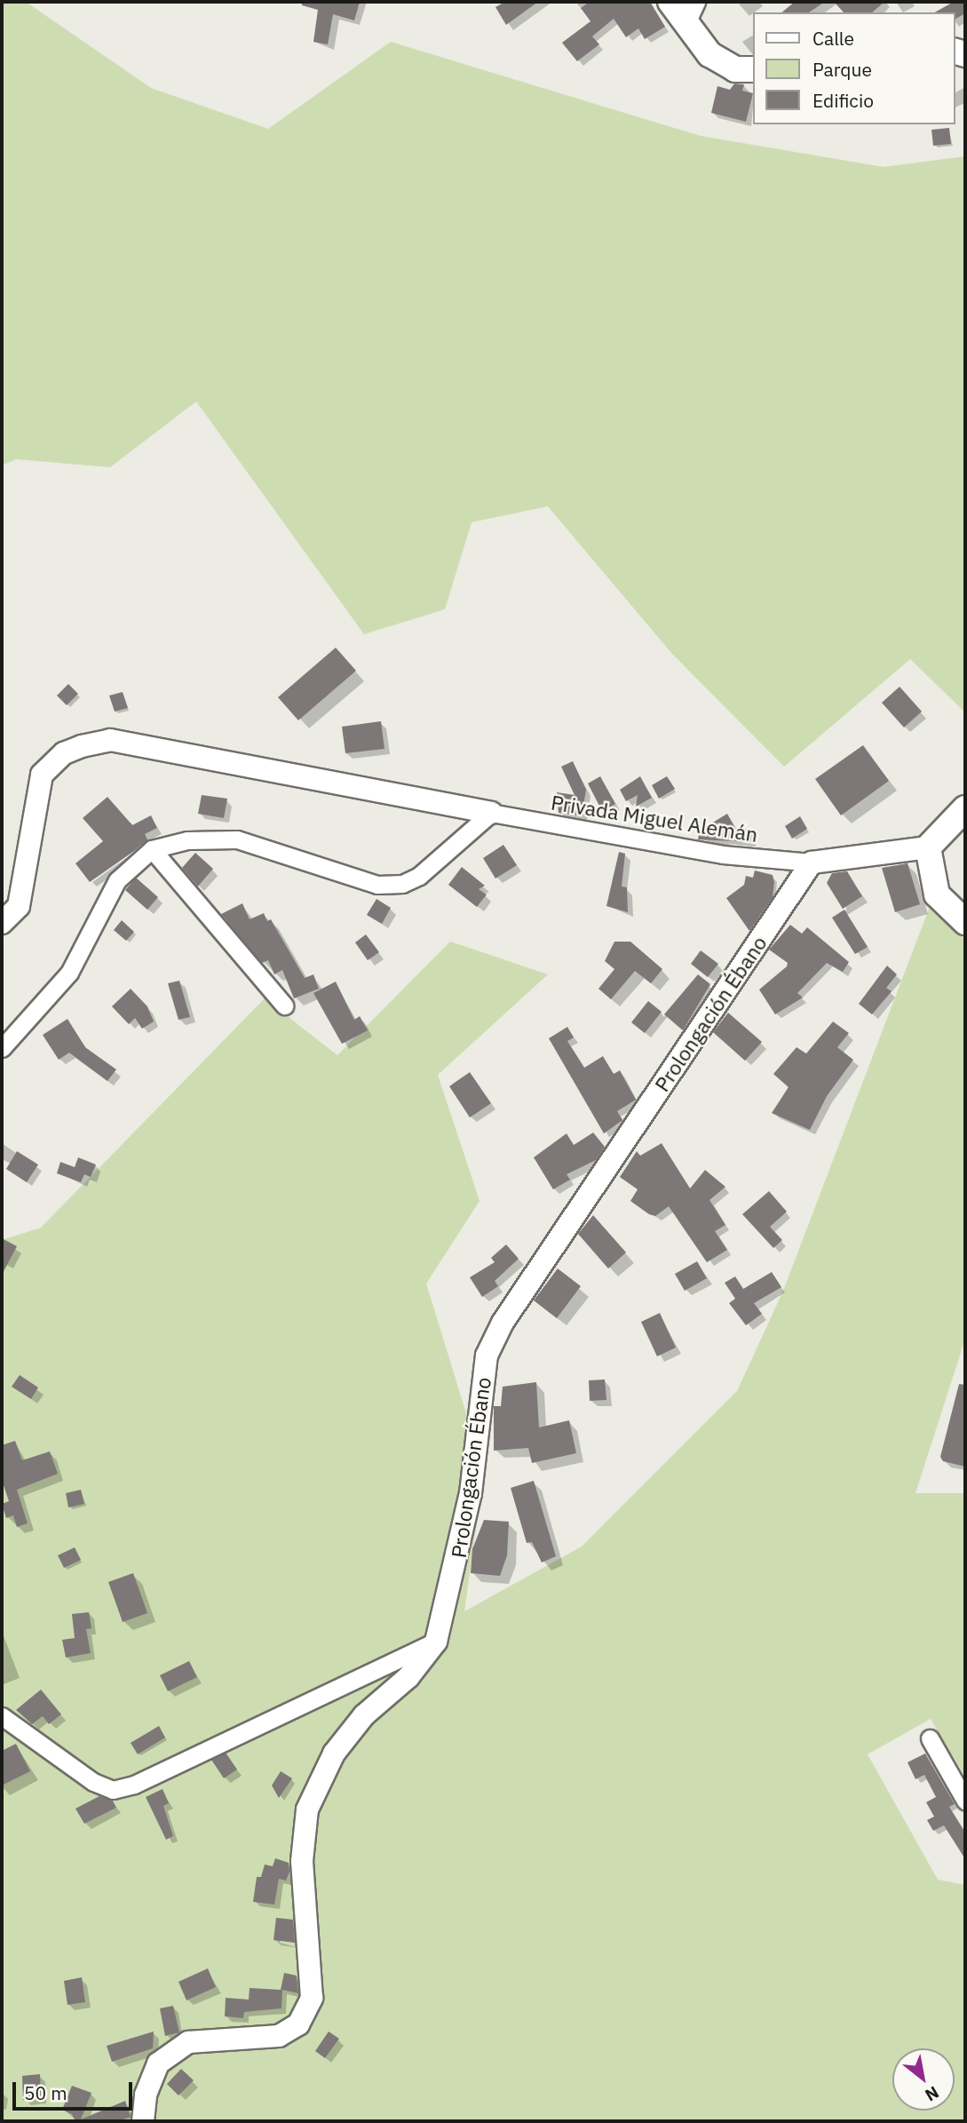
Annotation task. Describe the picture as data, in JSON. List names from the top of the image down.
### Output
{
  "streets": {
    "street": ["Privada Miguel Alemán", "Prolongación Ébano"]
  },
  "crossings": [
    ["Privada Miguel Alemán", "Prolongación Ébano"]
  ],
  "legend": ["Calle", "Parque", "Edificio"],
  "scale_bar": "50 m",
  "north": "bottom right"
}
